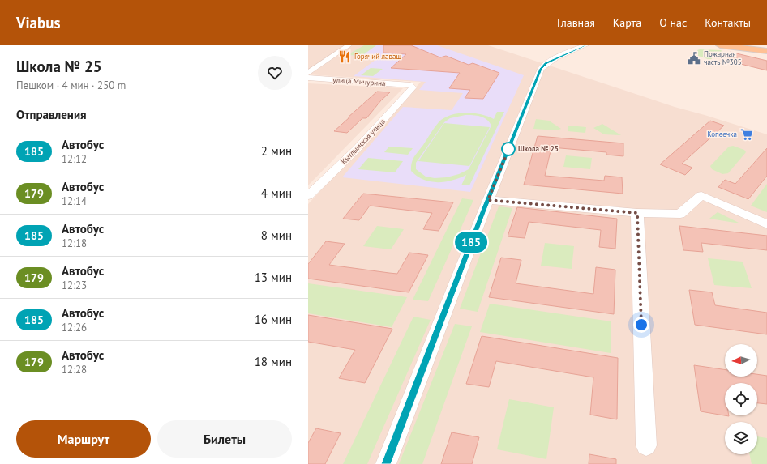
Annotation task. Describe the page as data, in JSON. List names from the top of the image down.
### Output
{
  "streets": {
    "street": ["улица Мичурина", "Кытлымская улица"]
  },
  "crossings": [
    ["улица Мичурина", "Кытлымская улица"]
  ],
  "places": {
    "restaurant": ["Горячий лаваш"],
    "public building": ["Пожарная часть №305"],
    "supermarket": ["Копеечка"],
    "other": ["Школа № 25"]
  },
  "lines": ["bus line 185"],
  "north": "left",
  "page": {
    "header": "Viabus",
    "nav": [
      "Главная",
      "Карта",
      "О нас",
      "Контакты"
    ],
    "heading": [
      ["Школа № 25", "Пешком · 4 мин · 250 m"],
      "Отправления"
    ],
    "on_map": "185",
    "list": [
      {
        "mark": "185",
        "name": "Автобус",
        "note": "12:12",
        "value": "2 мин"
      },
      {
        "mark": "179",
        "name": "Автобус",
        "note": "12:14",
        "value": "4 мин"
      },
      {
        "mark": "185",
        "name": "Автобус",
        "note": "12:18",
        "value": "8 мин"
      },
      {
        "mark": "179",
        "name": "Автобус",
        "note": "12:23",
        "value": "13 мин"
      },
      {
        "mark": "185",
        "name": "Автобус",
        "note": "12:26",
        "value": "16 мин"
      },
      {
        "mark": "179",
        "name": "Автобус",
        "note": "12:28",
        "value": "18 мин"
      }
    ],
    "buttons": ["Маршрут", "Билеты"]
  }
}
